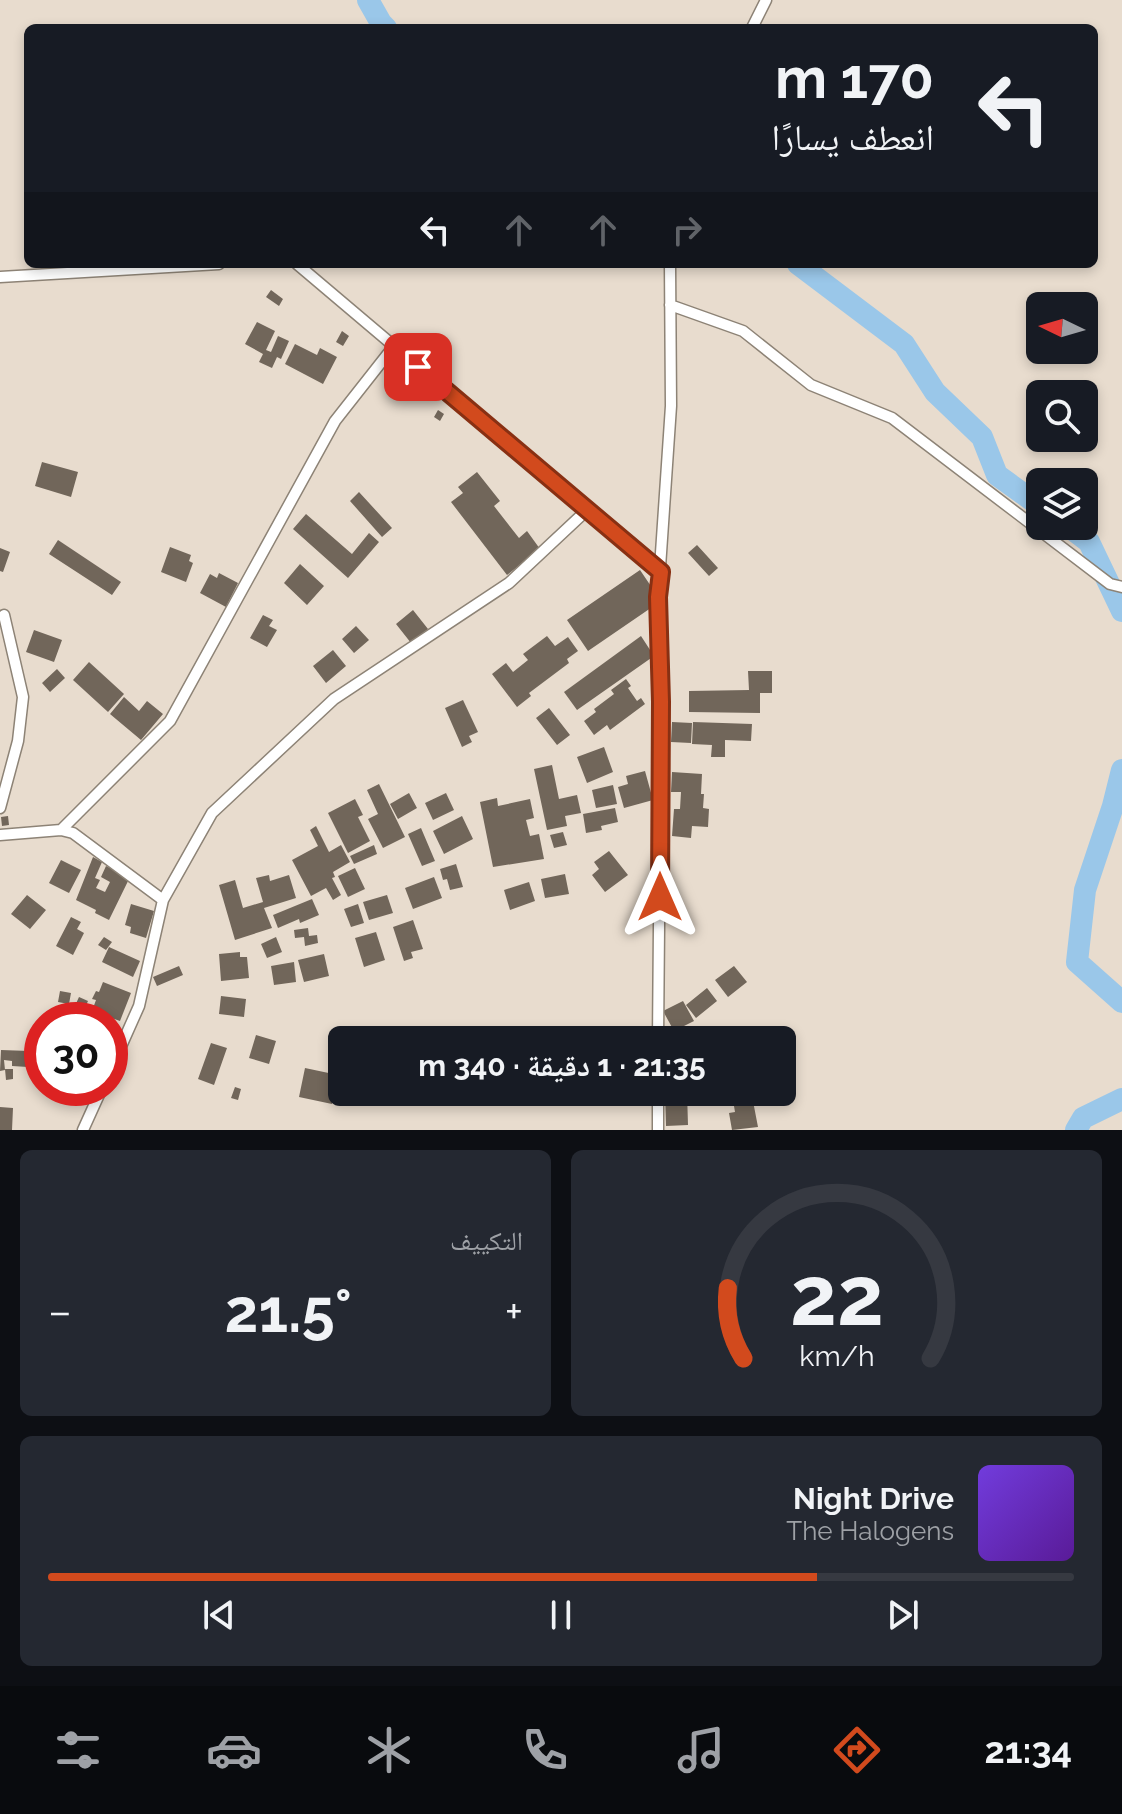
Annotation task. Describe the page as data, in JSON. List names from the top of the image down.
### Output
{
  "north": "left",
  "page": {
    "turn": ["170 m", "انعطف يسارًا"],
    "limit": "30",
    "trip": "21:35 · 1 دقيقة · 340 m",
    "tile": "التكييف",
    "heat": ["−", "21.5°", "+"],
    "song": ["Night Drive", "The Halogens"],
    "tabs": "21:34",
    "gauge": ["22", "km/h"]
  }
}
